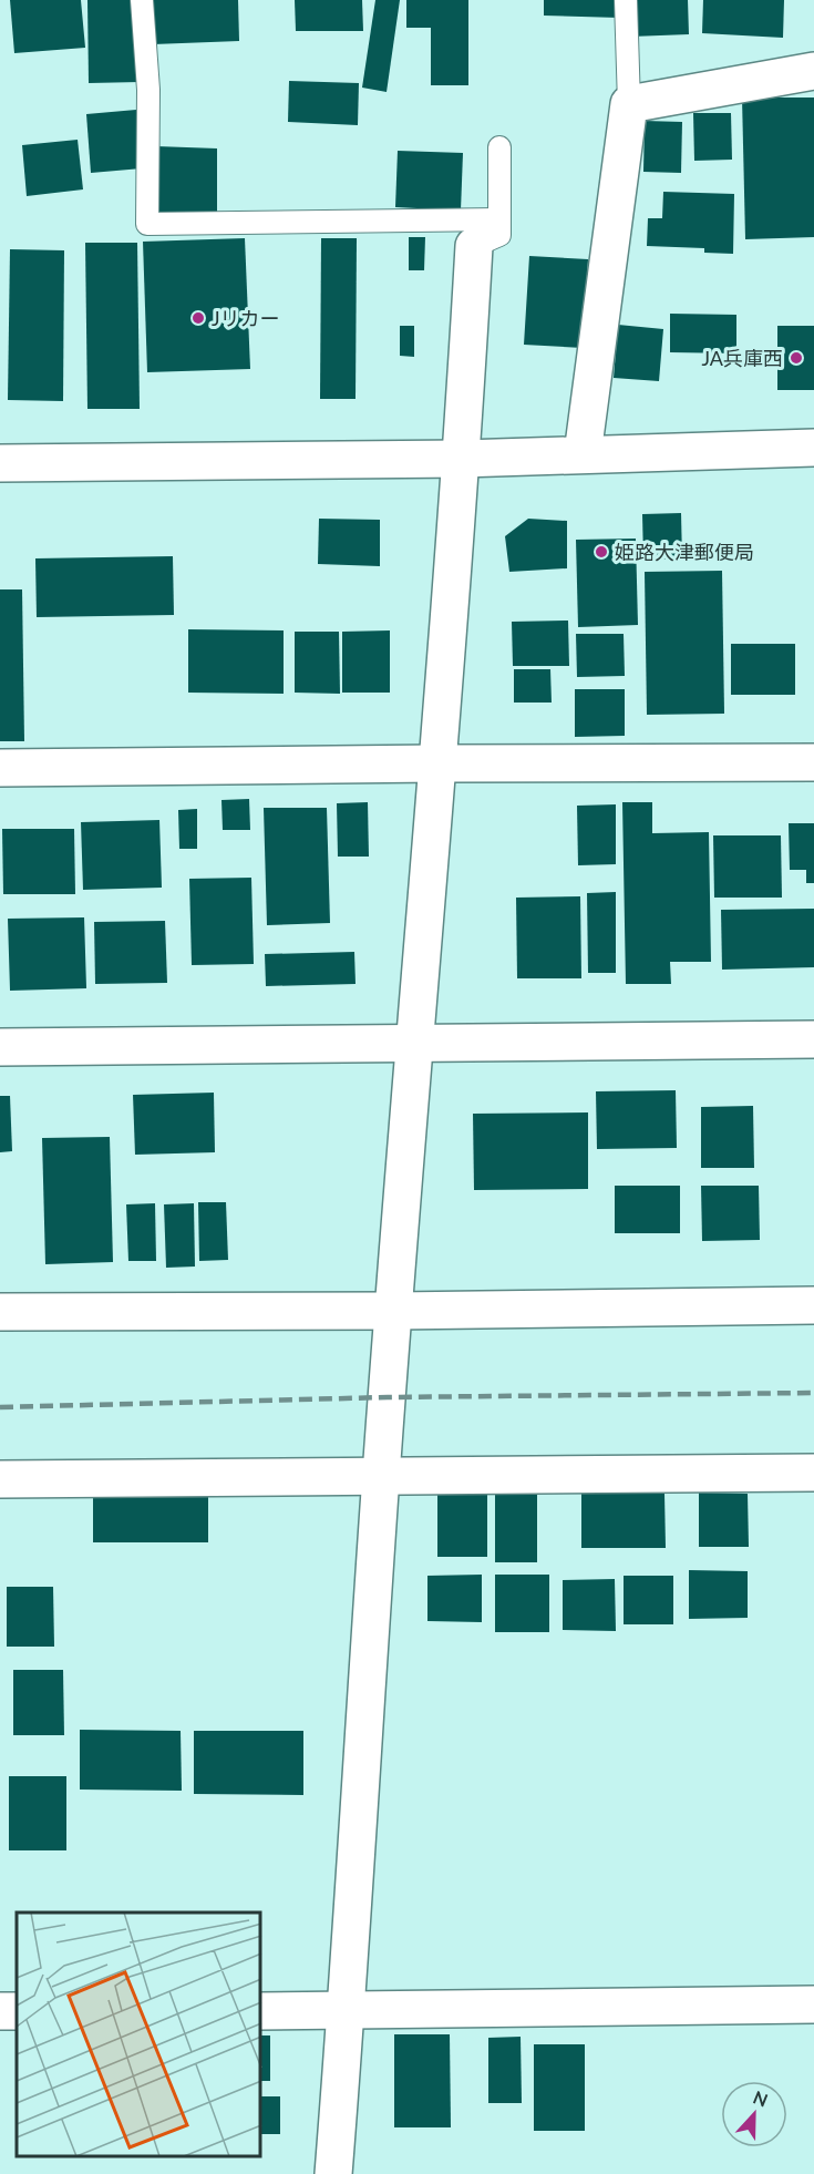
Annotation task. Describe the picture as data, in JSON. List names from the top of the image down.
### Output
{
  "places": ["Jリカー", "JA兵庫西", "姫路大津郵便局"],
  "north": "top"
}
